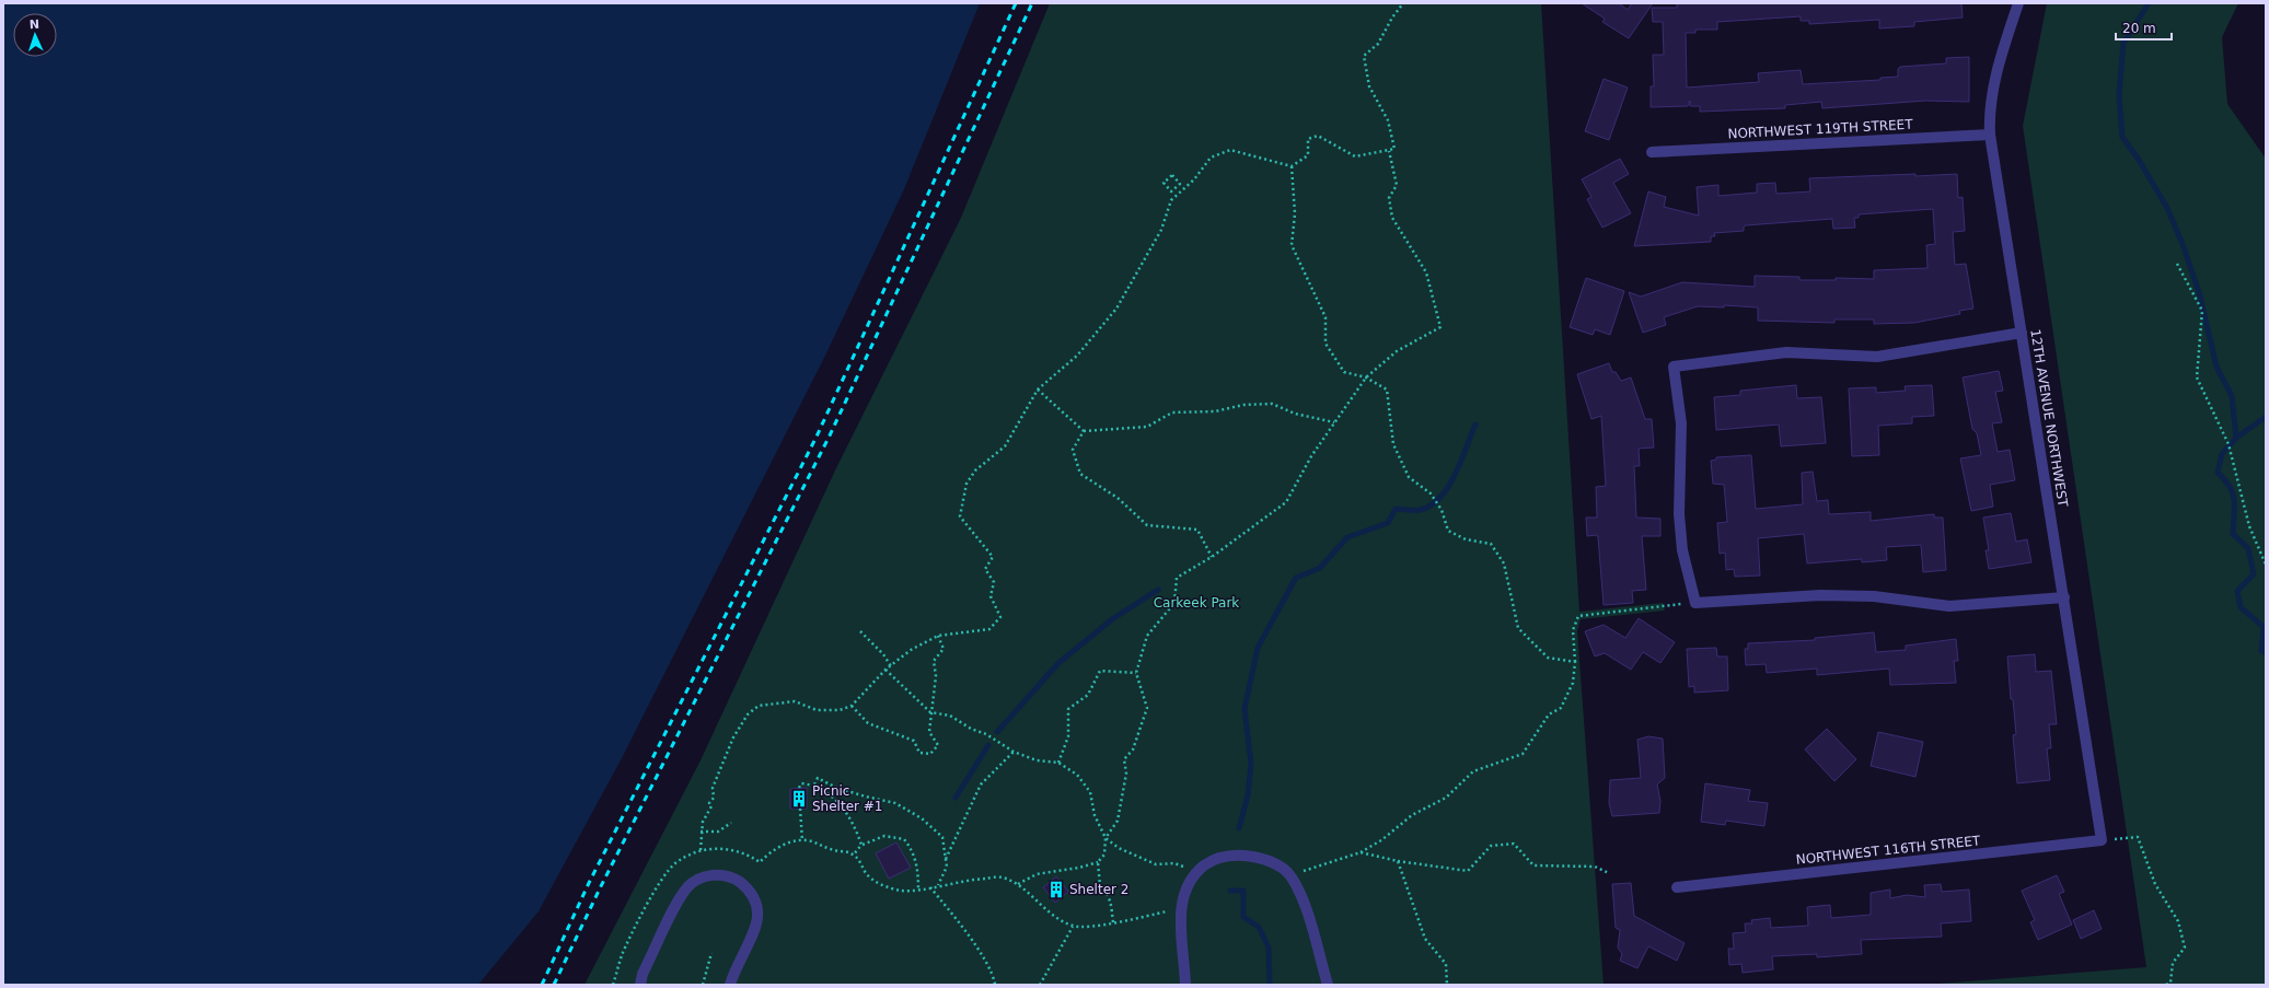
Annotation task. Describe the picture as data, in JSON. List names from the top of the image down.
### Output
{
  "streets": {
    "street": ["NORTHWEST 119TH STREET", "12TH AVENUE NORTHWEST", "NORTHWEST 116TH STREET"]
  },
  "crossings": [
    ["NORTHWEST 119TH STREET", "12TH AVENUE NORTHWEST"],
    ["12TH AVENUE NORTHWEST", "NORTHWEST 116TH STREET"]
  ],
  "parks": ["Carkeek Park"],
  "places": {
    "building": ["Picnic Shelter #1", "Shelter 2"]
  },
  "scale_bar": "20 m",
  "north": "top"
}
